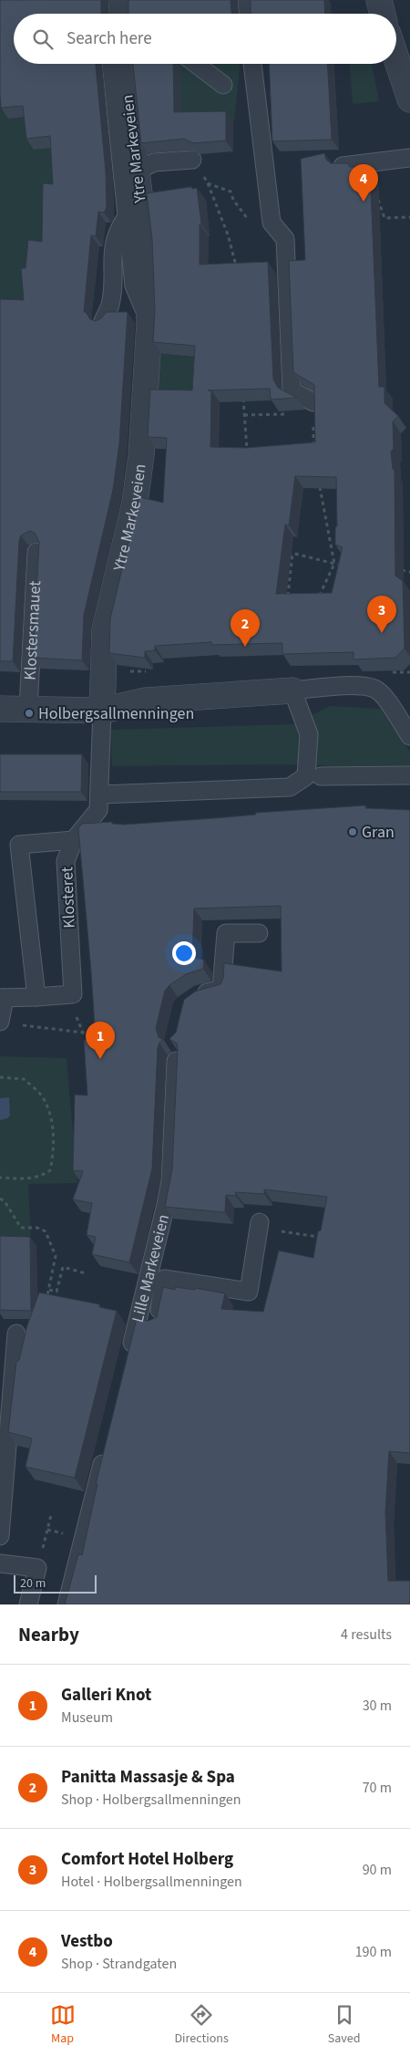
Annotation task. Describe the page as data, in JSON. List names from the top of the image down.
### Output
{
  "streets": {
    "street": ["Ytre Markeveien"],
    "lane": ["Klostersmauet", "Klosteret", "Lille Markeveien"]
  },
  "crossings": [
    ["Ytre Markeveien", "Klosteret"]
  ],
  "places": ["Holbergsallmenningen", "Gran"],
  "scale_bar": "20 m",
  "page": {
    "search": "Search here",
    "pins": [
      "4",
      "3",
      "2",
      "1"
    ],
    "scale": "20 m",
    "heading": ["Nearby", "4 results"],
    "list": [
      {
        "mark": "1",
        "name": "Galleri Knot",
        "note": "Museum",
        "value": "30 m"
      },
      {
        "mark": "2",
        "name": "Panitta Massasje & Spa",
        "note": "Shop · Holbergsallmenningen",
        "value": "70 m"
      },
      {
        "mark": "3",
        "name": "Comfort Hotel Holberg",
        "note": "Hotel · Holbergsallmenningen",
        "value": "90 m"
      },
      {
        "mark": "4",
        "name": "Vestbo",
        "note": "Shop · Strandgaten",
        "value": "190 m"
      }
    ],
    "nav": ["Map", "Directions", "Saved"]
  }
}
